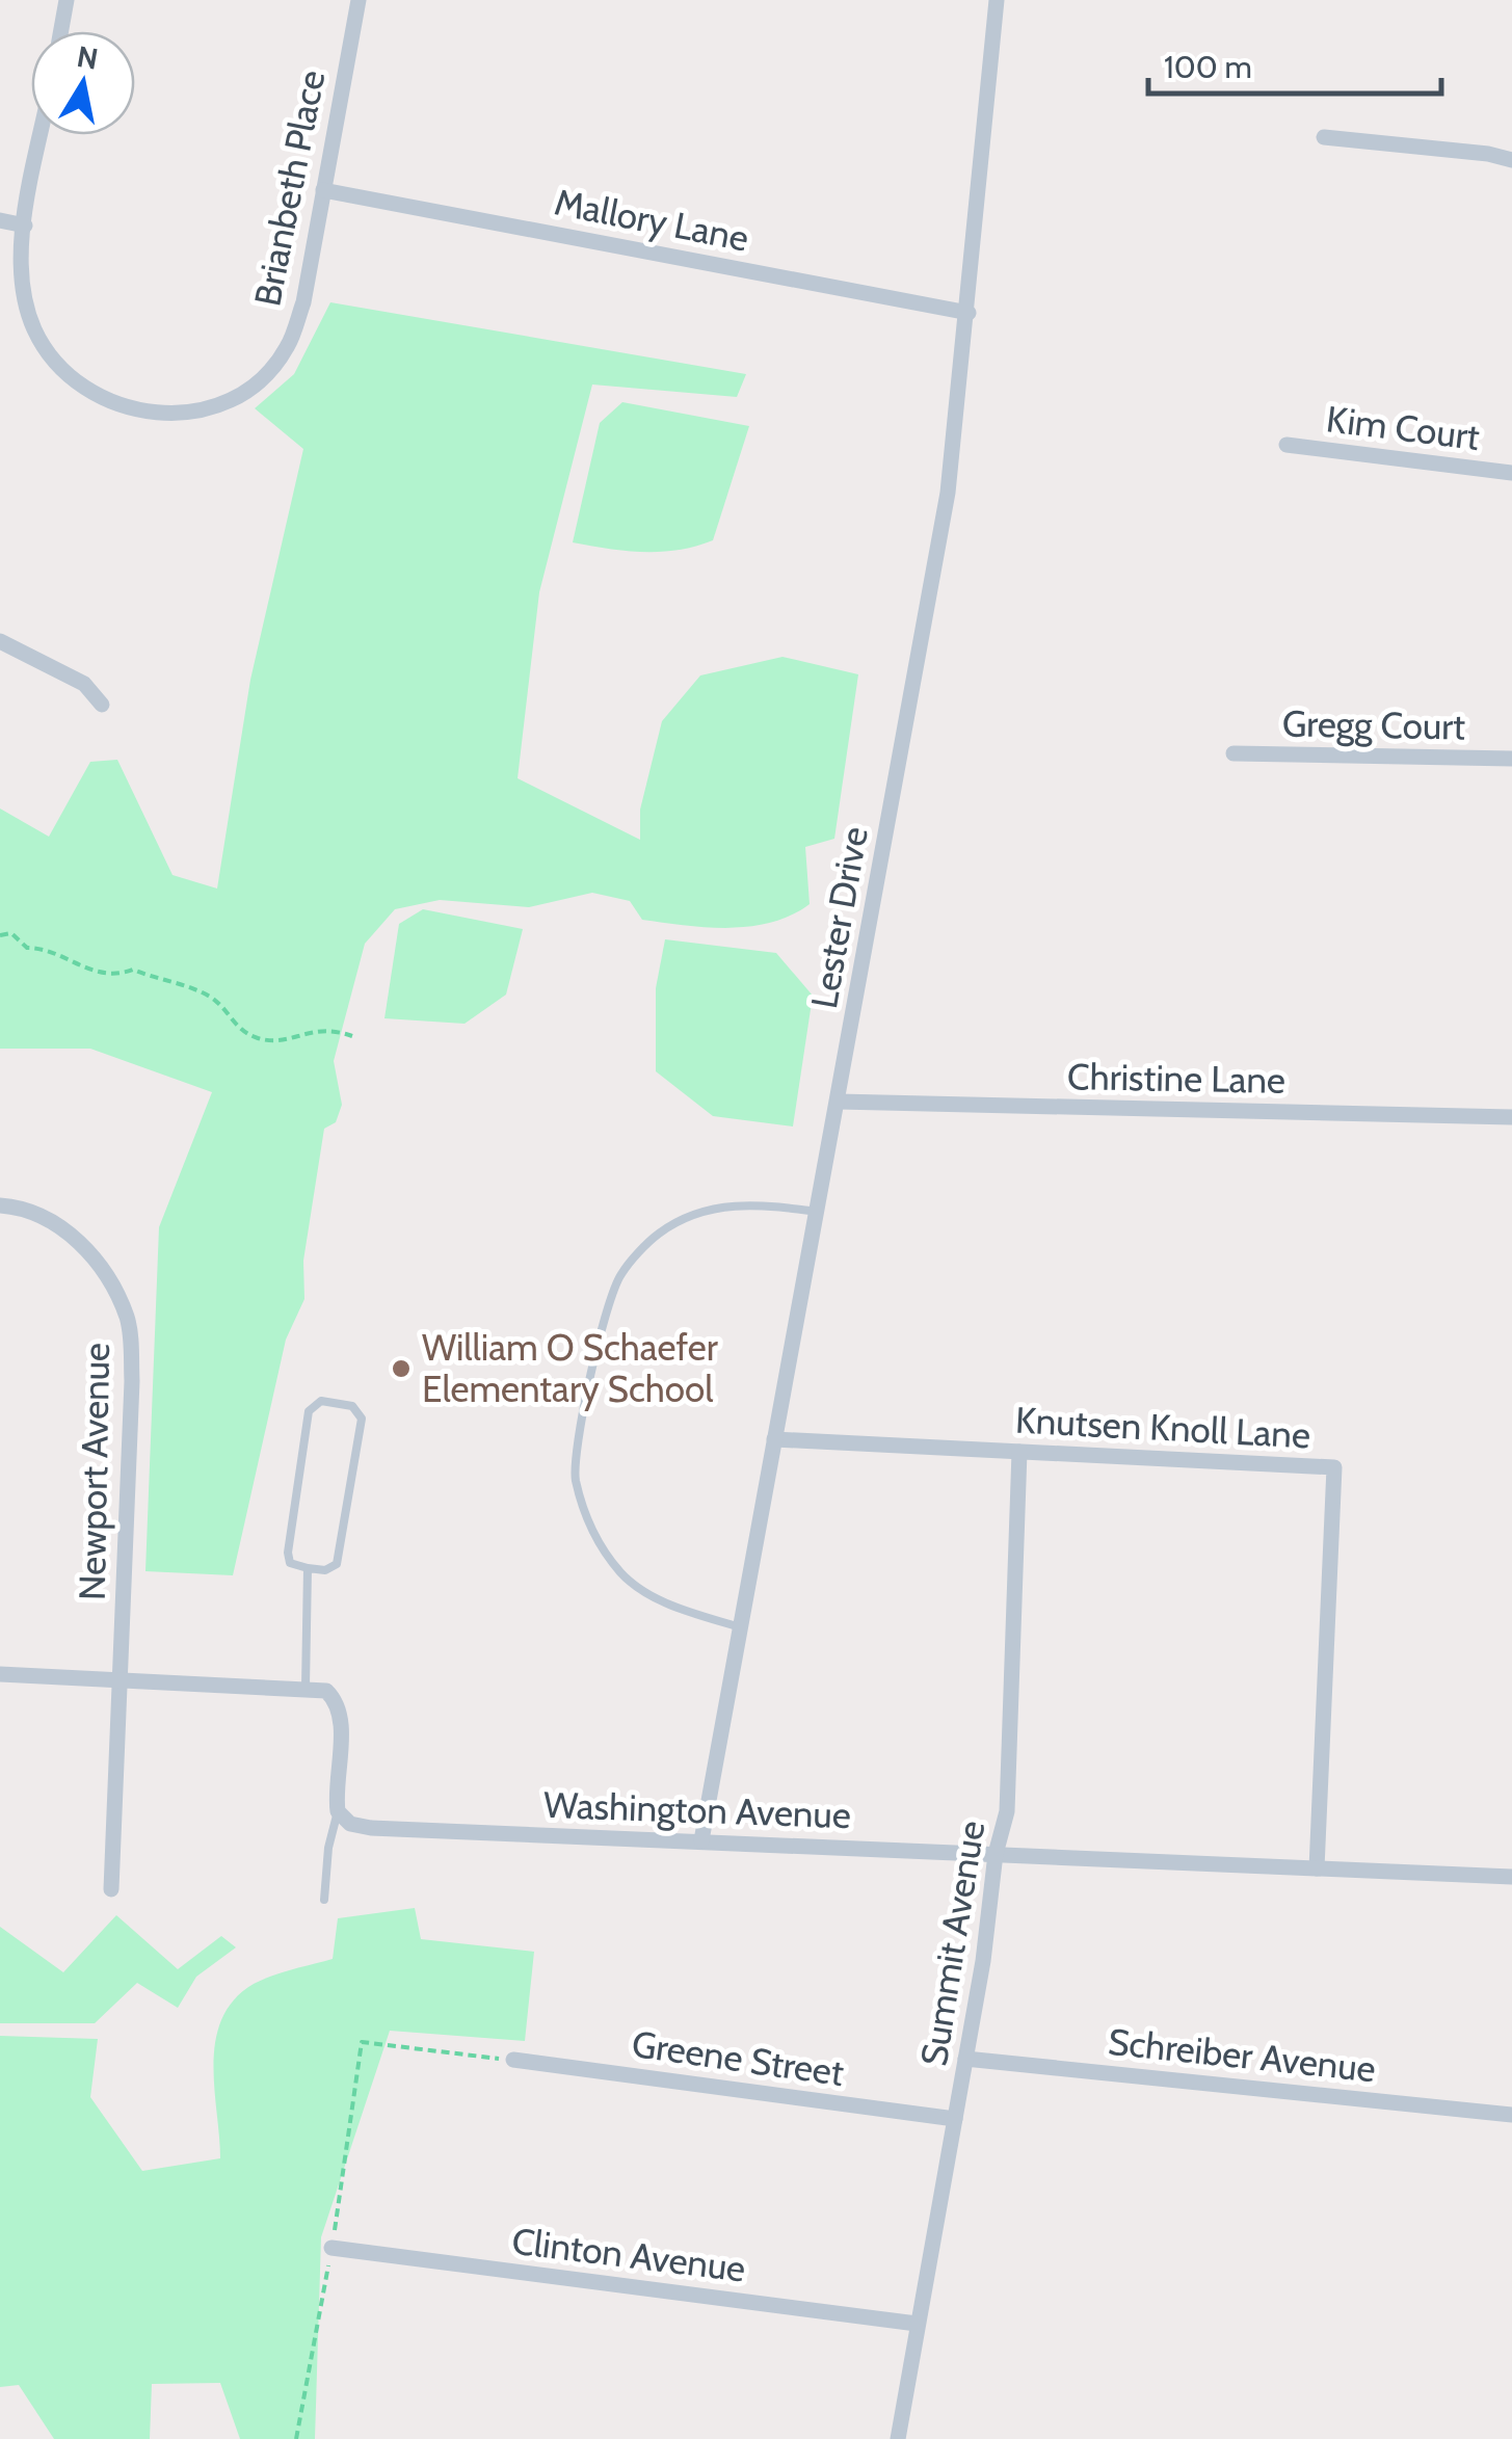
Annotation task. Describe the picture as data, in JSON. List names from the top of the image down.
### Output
{
  "streets": {
    "street": [
      "Brianbeth Place",
      "Mallory Lane",
      "Kim Court",
      "Gregg Court",
      "Lester Drive",
      "Christine Lane",
      "Knutsen Knoll Lane",
      "Newport Avenue",
      "Washington Avenue",
      "Summit Avenue",
      "Schreiber Avenue",
      "Greene Street",
      "Clinton Avenue"
    ]
  },
  "crossings": [
    ["Brianbeth Place", "Mallory Lane"],
    ["Mallory Lane", "Lester Drive"],
    ["Lester Drive", "Christine Lane"],
    ["Lester Drive", "Knutsen Knoll Lane"],
    ["Lester Drive", "Washington Avenue"],
    ["Knutsen Knoll Lane", "Washington Avenue"],
    ["Knutsen Knoll Lane", "Summit Avenue"],
    ["Washington Avenue", "Summit Avenue"],
    ["Summit Avenue", "Schreiber Avenue"],
    ["Summit Avenue", "Greene Street"],
    ["Summit Avenue", "Clinton Avenue"]
  ],
  "places": ["William O Schaefer Elementary School"],
  "scale_bar": "100 m",
  "north": "top"
}
